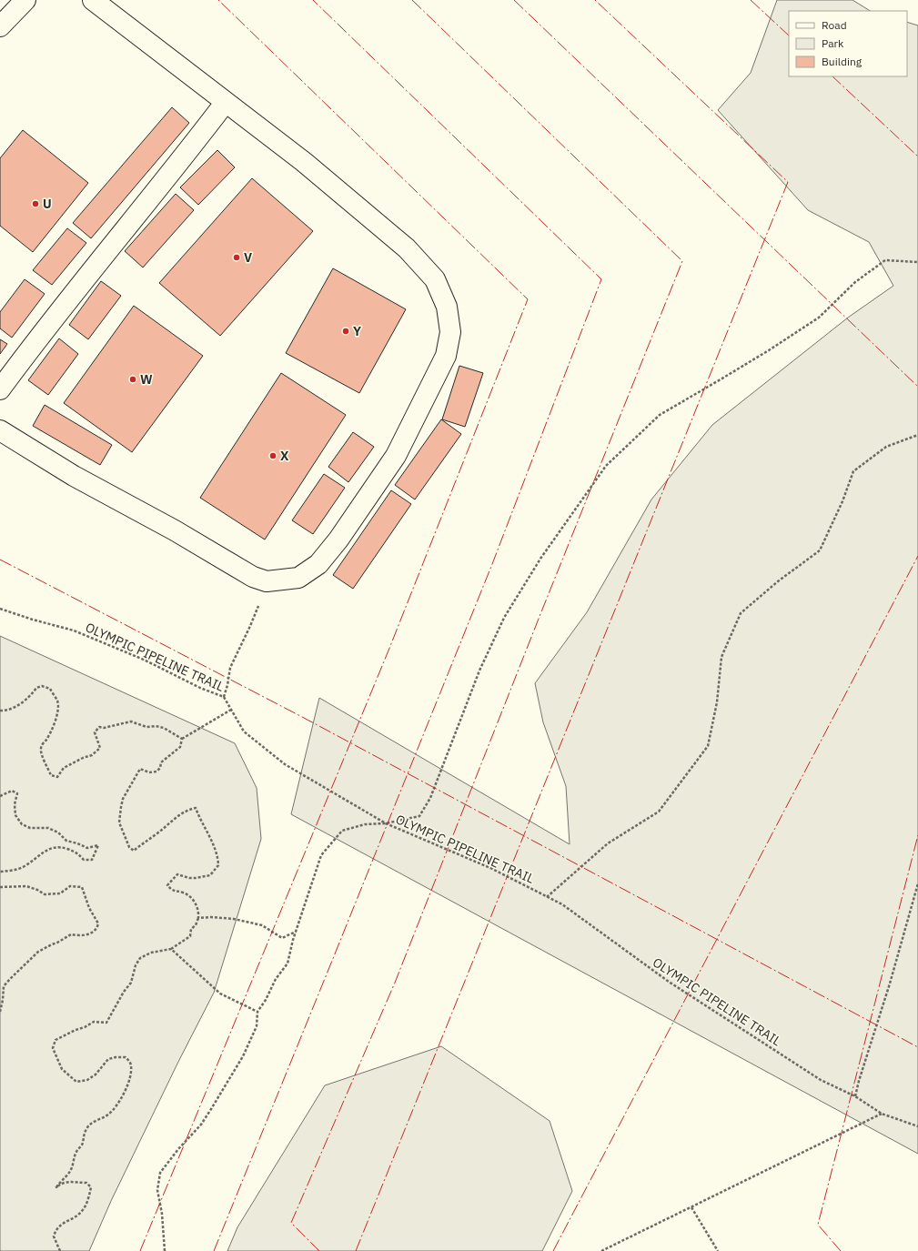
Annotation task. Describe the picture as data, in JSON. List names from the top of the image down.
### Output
{
  "streets": {
    "path": ["OLYMPIC PIPELINE TRAIL"]
  },
  "places": [
    "U",
    "V",
    "Y",
    "W",
    "X"
  ],
  "legend": ["Road", "Park", "Building"]
}
